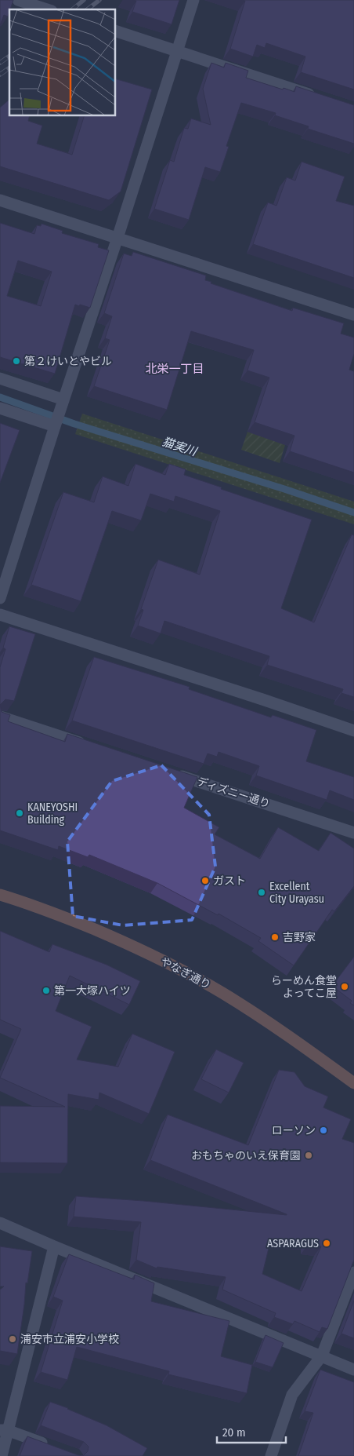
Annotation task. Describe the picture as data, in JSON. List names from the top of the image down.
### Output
{
  "streets": {
    "main road": ["やなぎ通り"],
    "street": ["ディズニー通り"]
  },
  "districts": ["北栄一丁目"],
  "water": ["猫実川"],
  "places": [
    "第２けいとやビル",
    "KANEYOSHI Building",
    "ガスト",
    "Excellent City Urayasu",
    "吉野家",
    "らーめん食堂 よってこ屋",
    "第一大塚ハイツ",
    "ローソン",
    "おもちゃのいえ保育園",
    "ASPARAGUS",
    "浦安市立浦安小学校"
  ],
  "scale_bar": "20 m"
}
